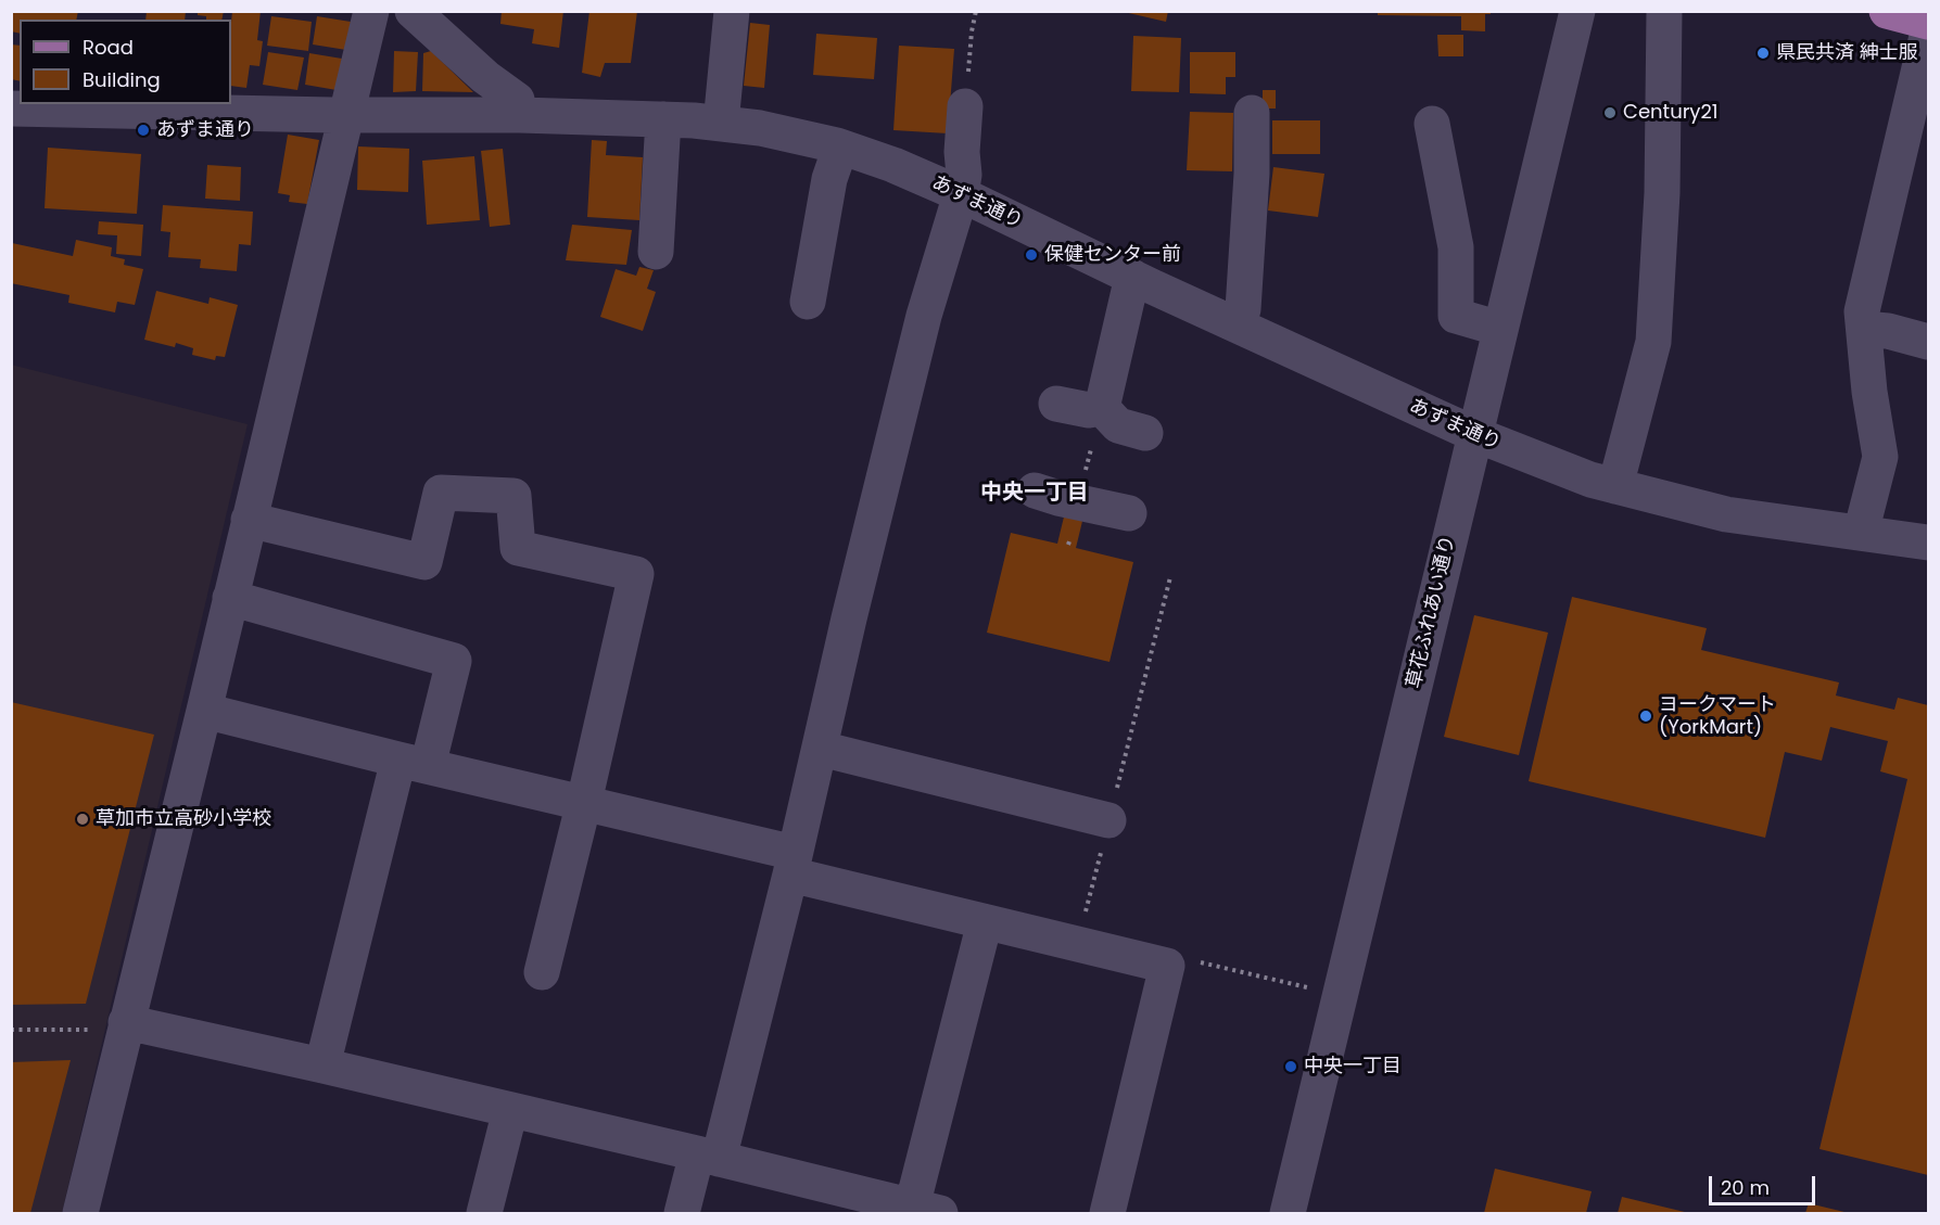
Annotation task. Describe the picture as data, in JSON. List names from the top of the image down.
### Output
{
  "streets": {
    "street": ["あずま通り", "草花ふれあい通り"]
  },
  "crossings": [
    ["あずま通り", "草花ふれあい通り"]
  ],
  "districts": ["中央一丁目"],
  "places": [
    "県民共済 紳士服",
    "Century21",
    "あずま通り",
    "保健センター前",
    "ヨークマート (YorkMart)",
    "草加市立高砂小学校",
    "中央一丁目"
  ],
  "legend": ["Road", "Building"],
  "scale_bar": "20 m"
}
